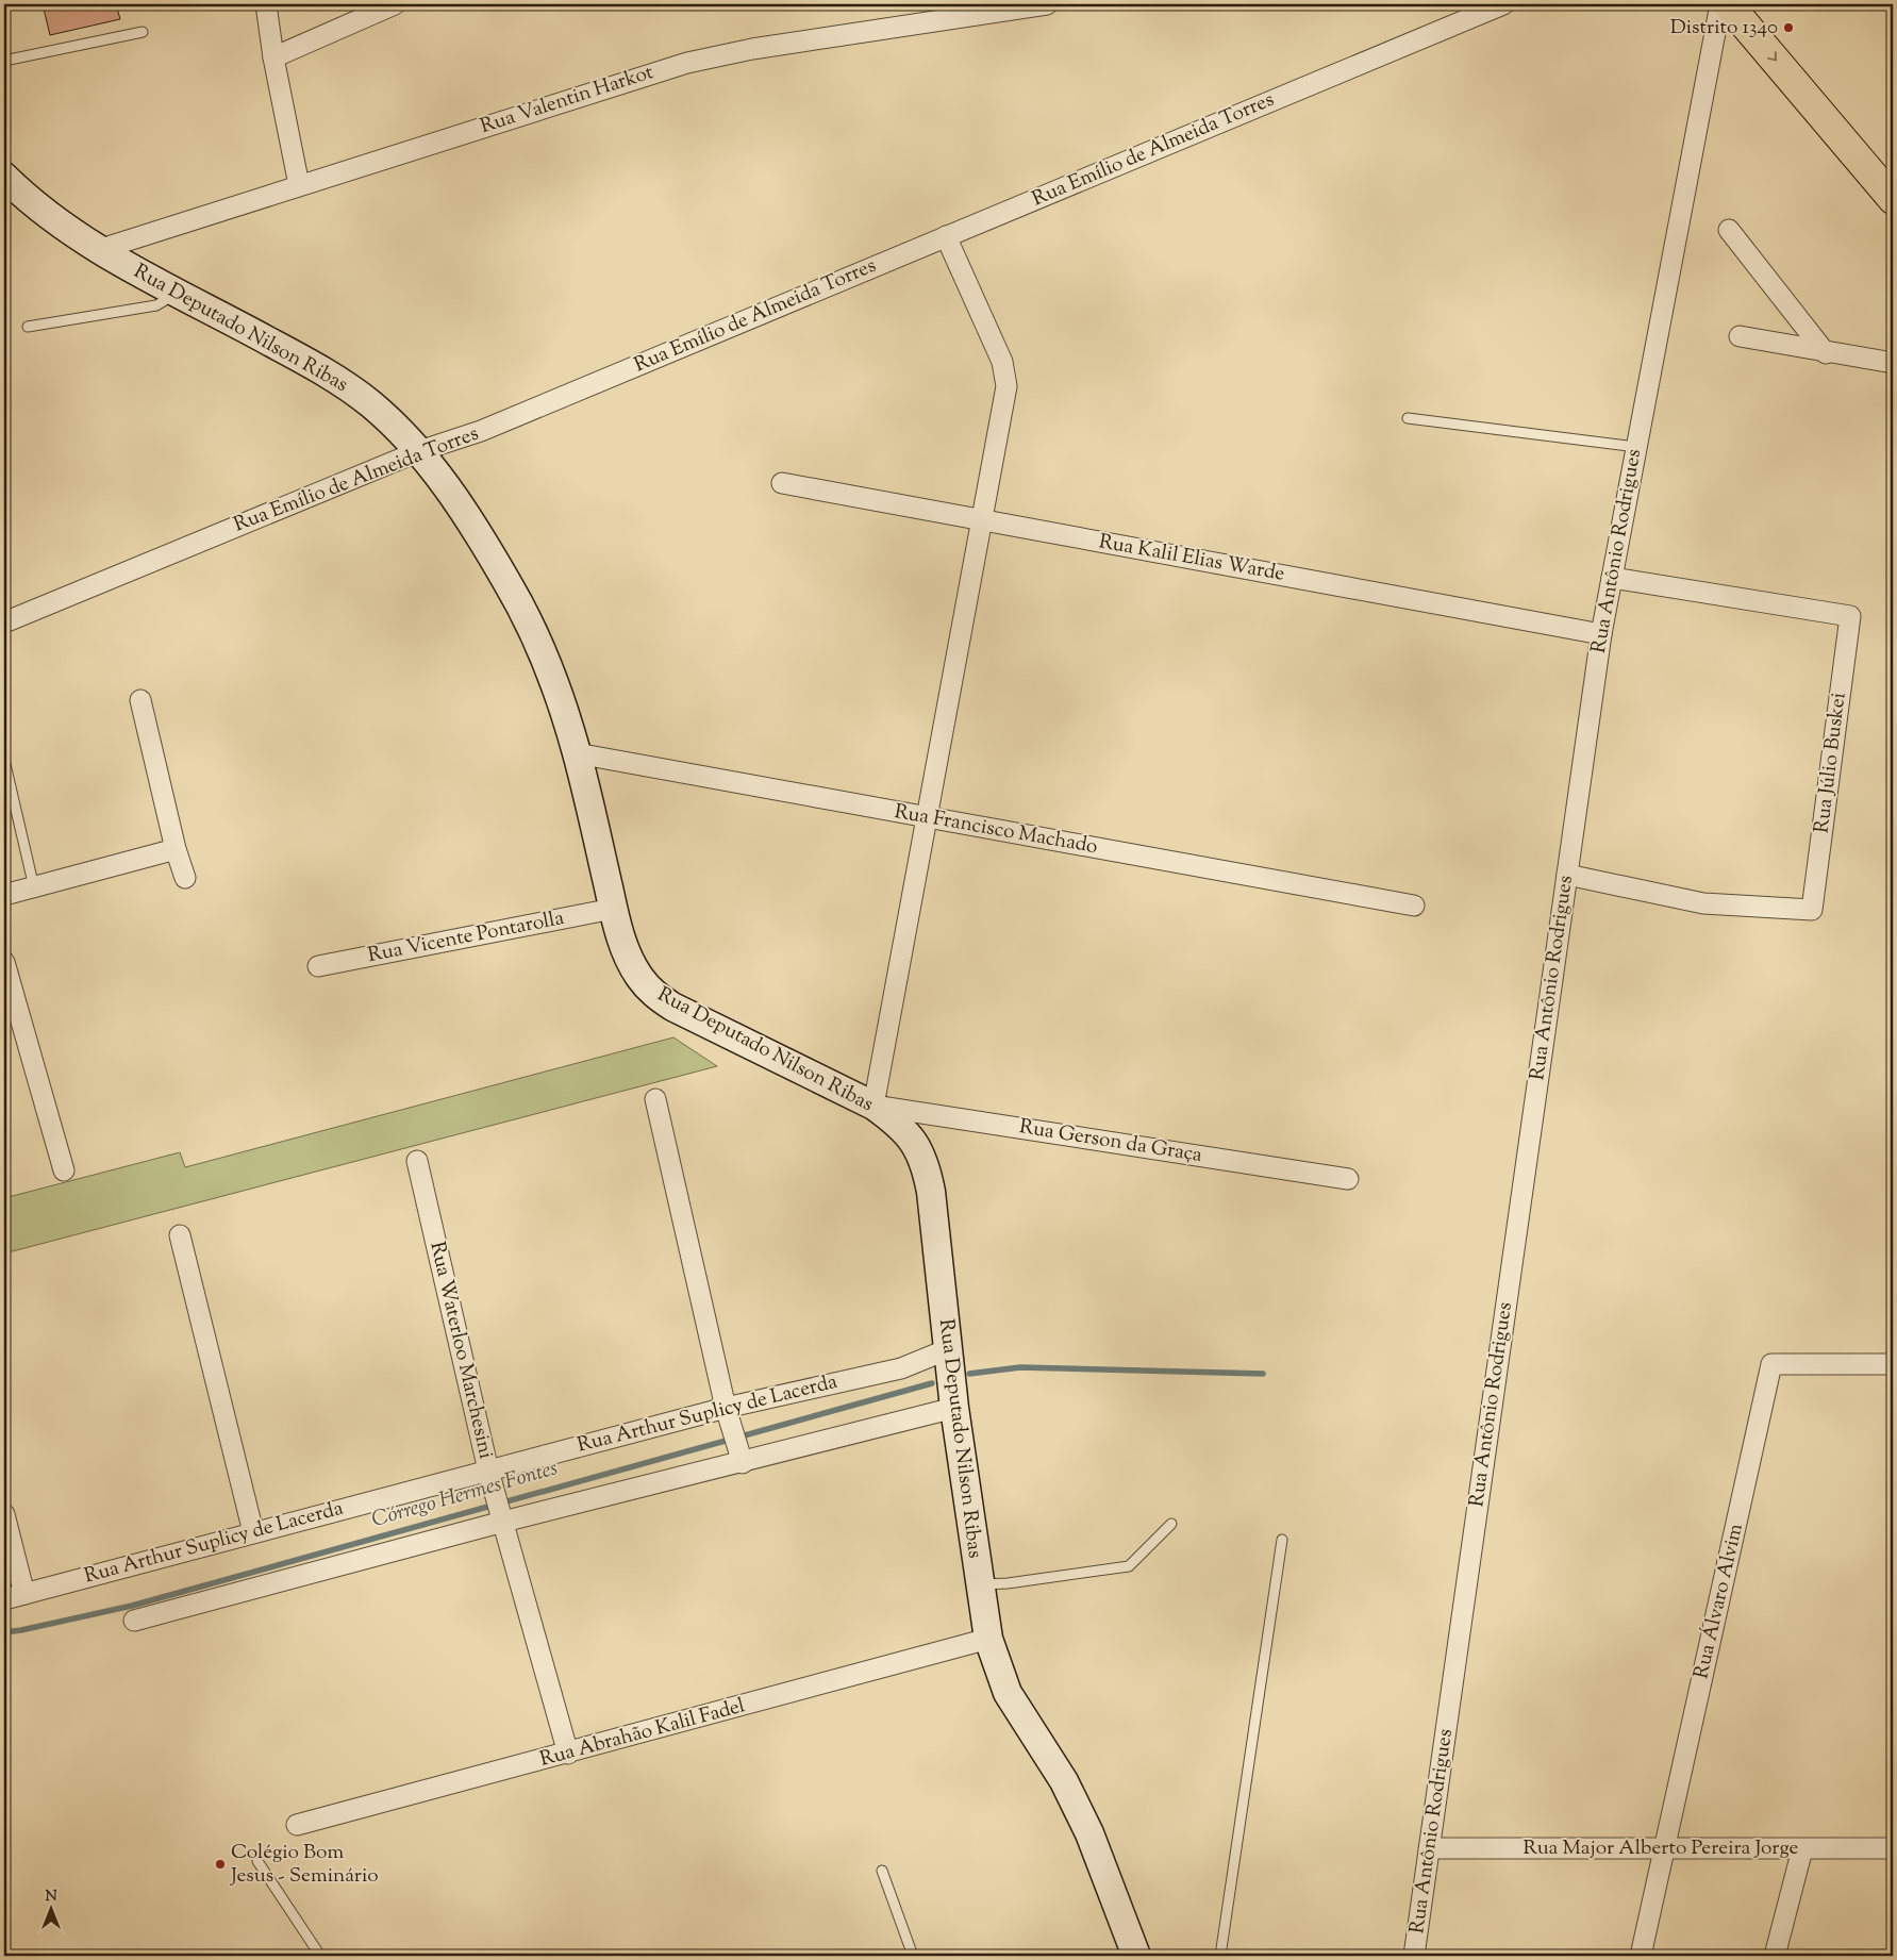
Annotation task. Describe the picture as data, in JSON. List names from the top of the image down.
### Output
{
  "streets": {
    "street": [
      "Rua Valentin Harkot",
      "Rua Emílio de Almeida Torres",
      "Rua Deputado Nilson Ribas",
      "Rua Antônio Rodrigues",
      "Rua Kalil Elias Warde",
      "Rua Júlio Buskei",
      "Rua Francisco Machado",
      "Rua Vicente Pontarolla",
      "Rua Gerson da Graça",
      "Rua Waterloo Marchesini",
      "Rua Arthur Suplicy de Lacerda",
      "Rua Álvaro Alvim",
      "Rua Abrahão Kalil Fadel",
      "Rua Major Alberto Pereira Jorge"
    ]
  },
  "crossings": [
    ["Rua Valentin Harkot", "Rua Deputado Nilson Ribas"],
    ["Rua Emílio de Almeida Torres", "Rua Deputado Nilson Ribas"],
    ["Rua Deputado Nilson Ribas", "Rua Francisco Machado"],
    ["Rua Deputado Nilson Ribas", "Rua Vicente Pontarolla"],
    ["Rua Deputado Nilson Ribas", "Rua Gerson da Graça"],
    ["Rua Deputado Nilson Ribas", "Rua Arthur Suplicy de Lacerda"],
    ["Rua Deputado Nilson Ribas", "Rua Abrahão Kalil Fadel"],
    ["Rua Antônio Rodrigues", "Rua Kalil Elias Warde"],
    ["Rua Antônio Rodrigues", "Rua Júlio Buskei"],
    ["Rua Antônio Rodrigues", "Rua Major Alberto Pereira Jorge"],
    ["Rua Waterloo Marchesini", "Rua Arthur Suplicy de Lacerda"],
    ["Rua Waterloo Marchesini", "Rua Abrahão Kalil Fadel"],
    ["Rua Álvaro Alvim", "Rua Major Alberto Pereira Jorge"]
  ],
  "water": ["Córrego Hermes Fontes"],
  "places": ["Distrito 1340", "Colégio Bom Jesus - Seminário"],
  "north": "top"
}
